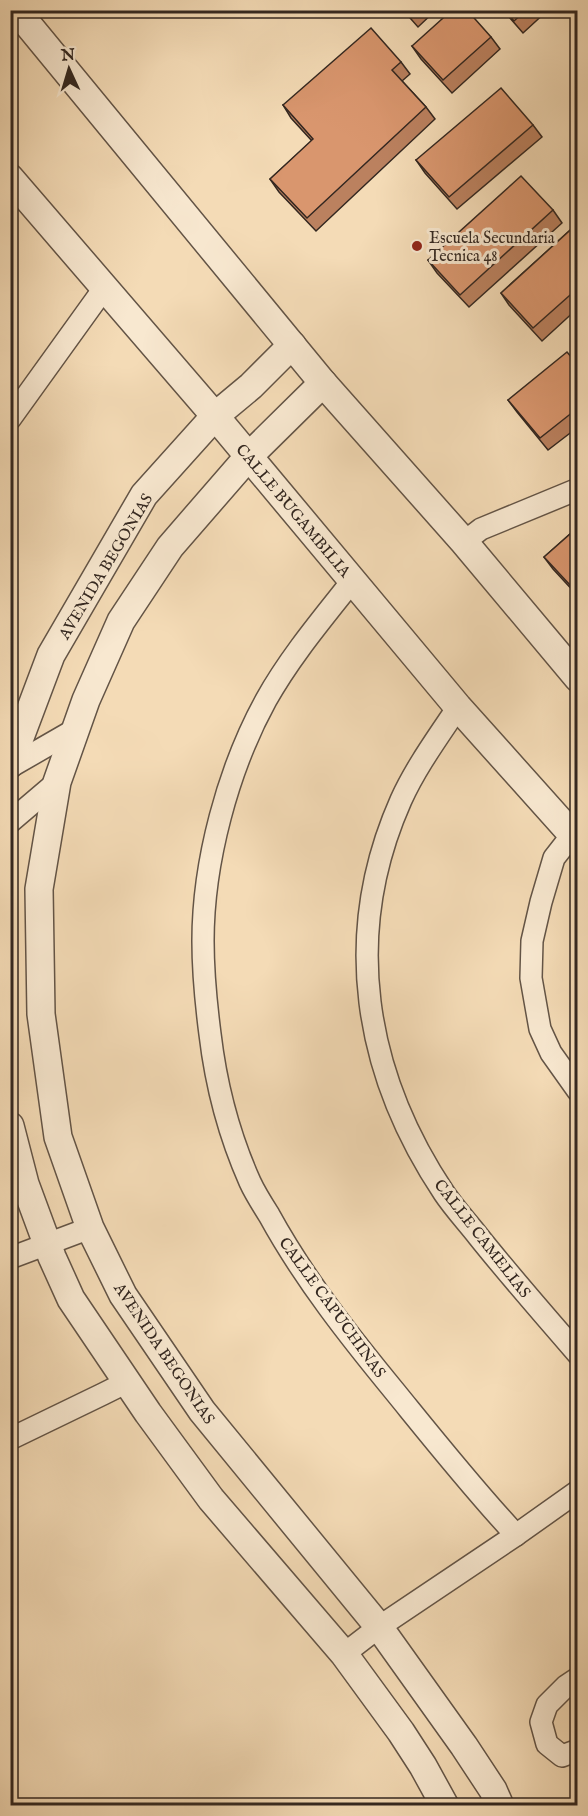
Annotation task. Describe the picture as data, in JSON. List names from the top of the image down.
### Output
{
  "streets": {
    "street": [
      "CALLE BUGAMBILIA",
      "AVENIDA BEGONIAS",
      "CALLE CAMELIAS",
      "CALLE CAPUCHINAS"
    ]
  },
  "crossings": [
    ["CALLE BUGAMBILIA", "AVENIDA BEGONIAS"],
    ["CALLE BUGAMBILIA", "CALLE CAMELIAS"],
    ["CALLE BUGAMBILIA", "CALLE CAPUCHINAS"]
  ],
  "places": ["Escuela Secundaria Tecnica 48"],
  "north": "top"
}
